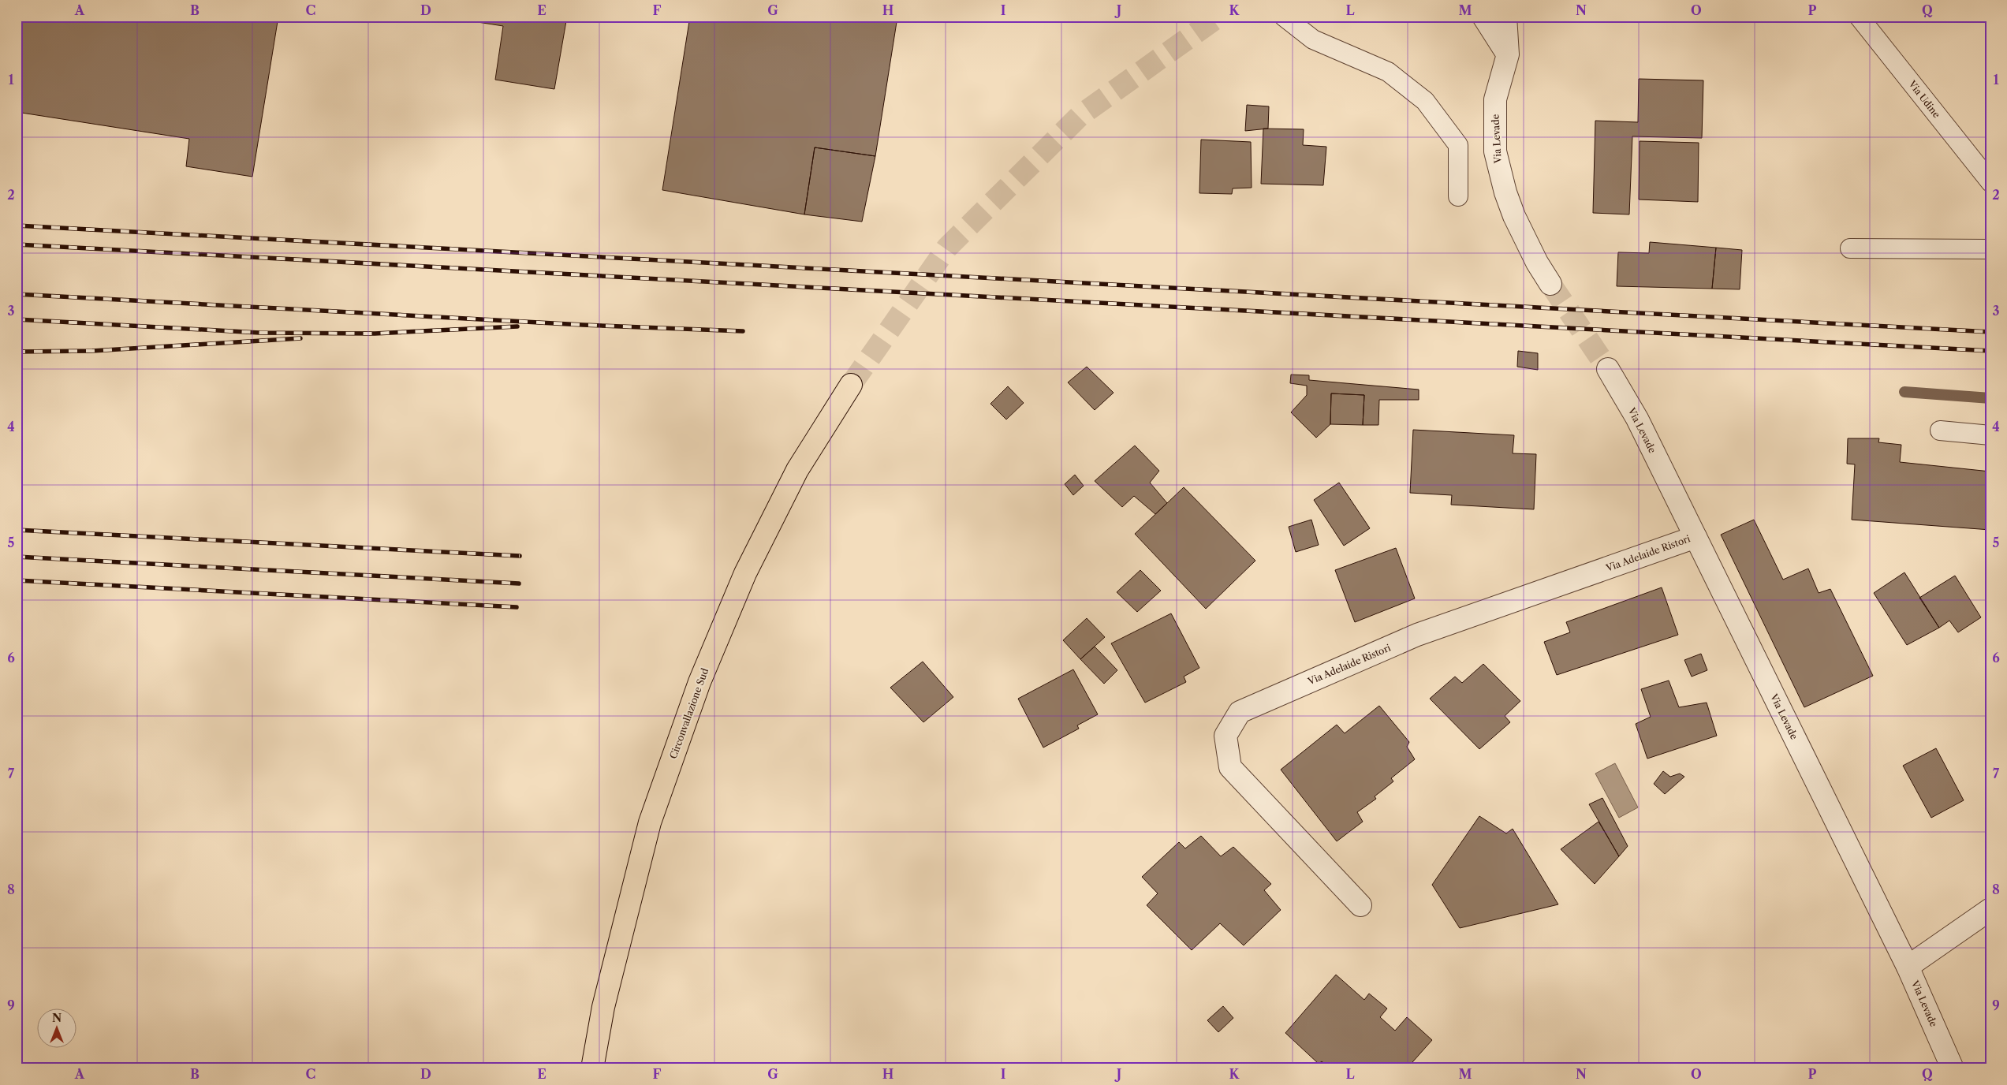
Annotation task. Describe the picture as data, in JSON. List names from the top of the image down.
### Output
{
  "streets": {
    "main road": ["Circonvallazione Sud"],
    "street": ["Via Levade", "Via Adelaide Ristori"],
    "lane": ["Via Udine"]
  },
  "crossings": [
    ["Via Levade", "Via Adelaide Ristori"]
  ],
  "north": "top",
  "grid": {
    "columns": [
      "A",
      "B",
      "C",
      "D",
      "E",
      "F",
      "G",
      "H",
      "I",
      "J",
      "K",
      "L",
      "M",
      "N",
      "O",
      "P",
      "Q"
    ],
    "rows": [
      "1",
      "2",
      "3",
      "4",
      "5",
      "6",
      "7",
      "8",
      "9"
    ]
  }
}
